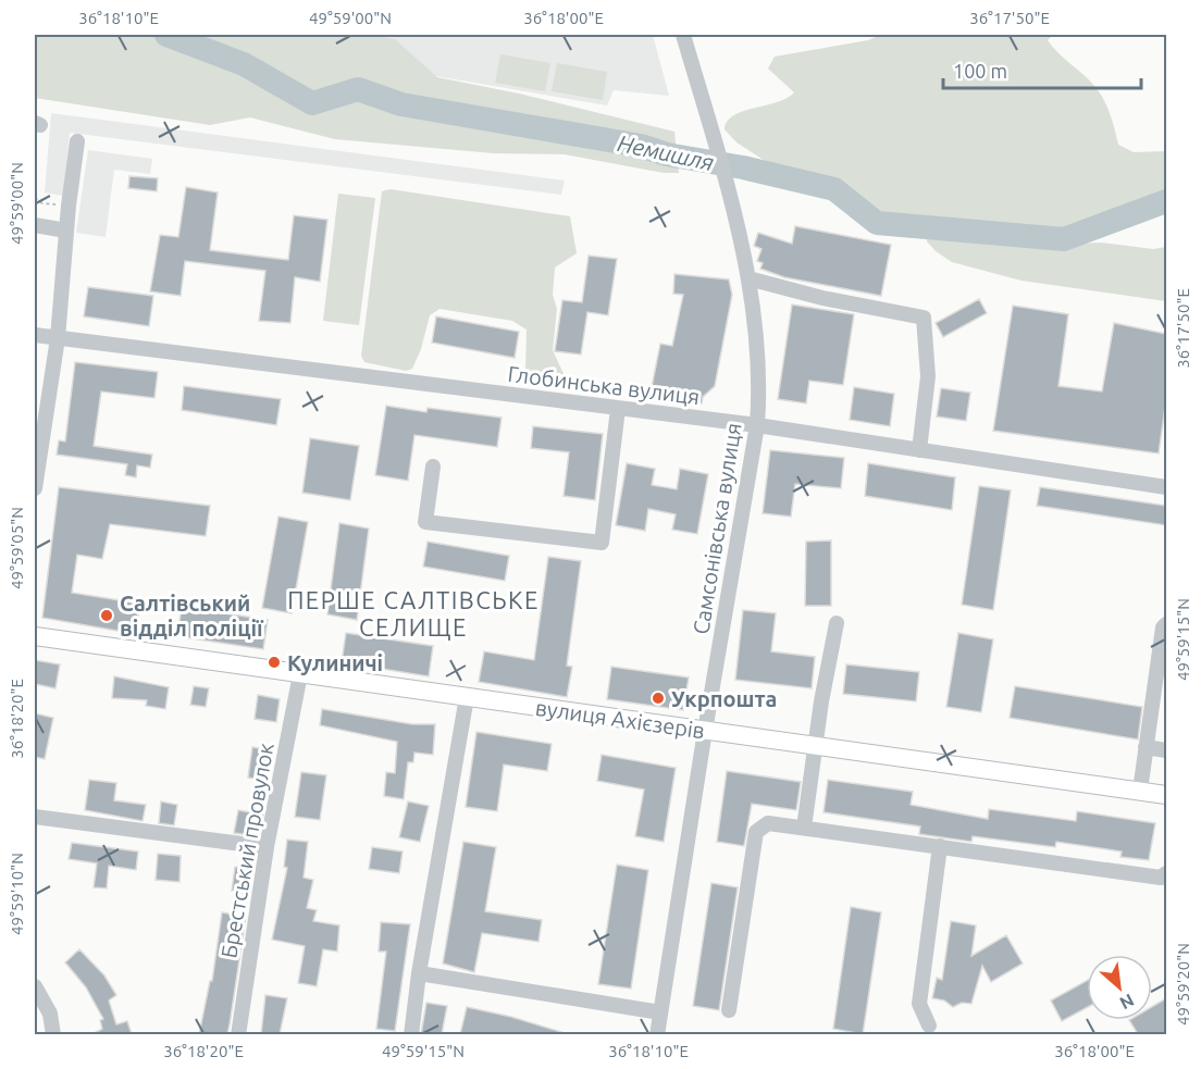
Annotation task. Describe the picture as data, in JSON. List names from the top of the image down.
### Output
{
  "streets": {
    "main road": ["вулиця Ахієзерів"],
    "street": ["Глобинська вулиця", "Самсонівська вулиця", "Брестський провулок"]
  },
  "crossings": [
    ["Глобинська вулиця", "Самсонівська вулиця"],
    ["Самсонівська вулиця", "вулиця Ахієзерів"],
    ["вулиця Ахієзерів", "Брестський провулок"]
  ],
  "districts": ["ПЕРШЕ САЛТІВСЬКЕ СЕЛИЩЕ"],
  "water": ["Немишля"],
  "places": ["Салтівський відділ поліції", "Кулиничі", "Укрпошта"],
  "scale_bar": "100 m",
  "north": "bottom right",
  "coordinates": [
    "36°18'10\"E",
    "49°59'00\"N",
    "36°18'00\"E",
    "36°17'50\"E",
    "49°59'05\"N",
    "49°59'15\"N",
    "36°18'20\"E",
    "49°59'10\"N",
    "49°59'20\"N"
  ]
}
